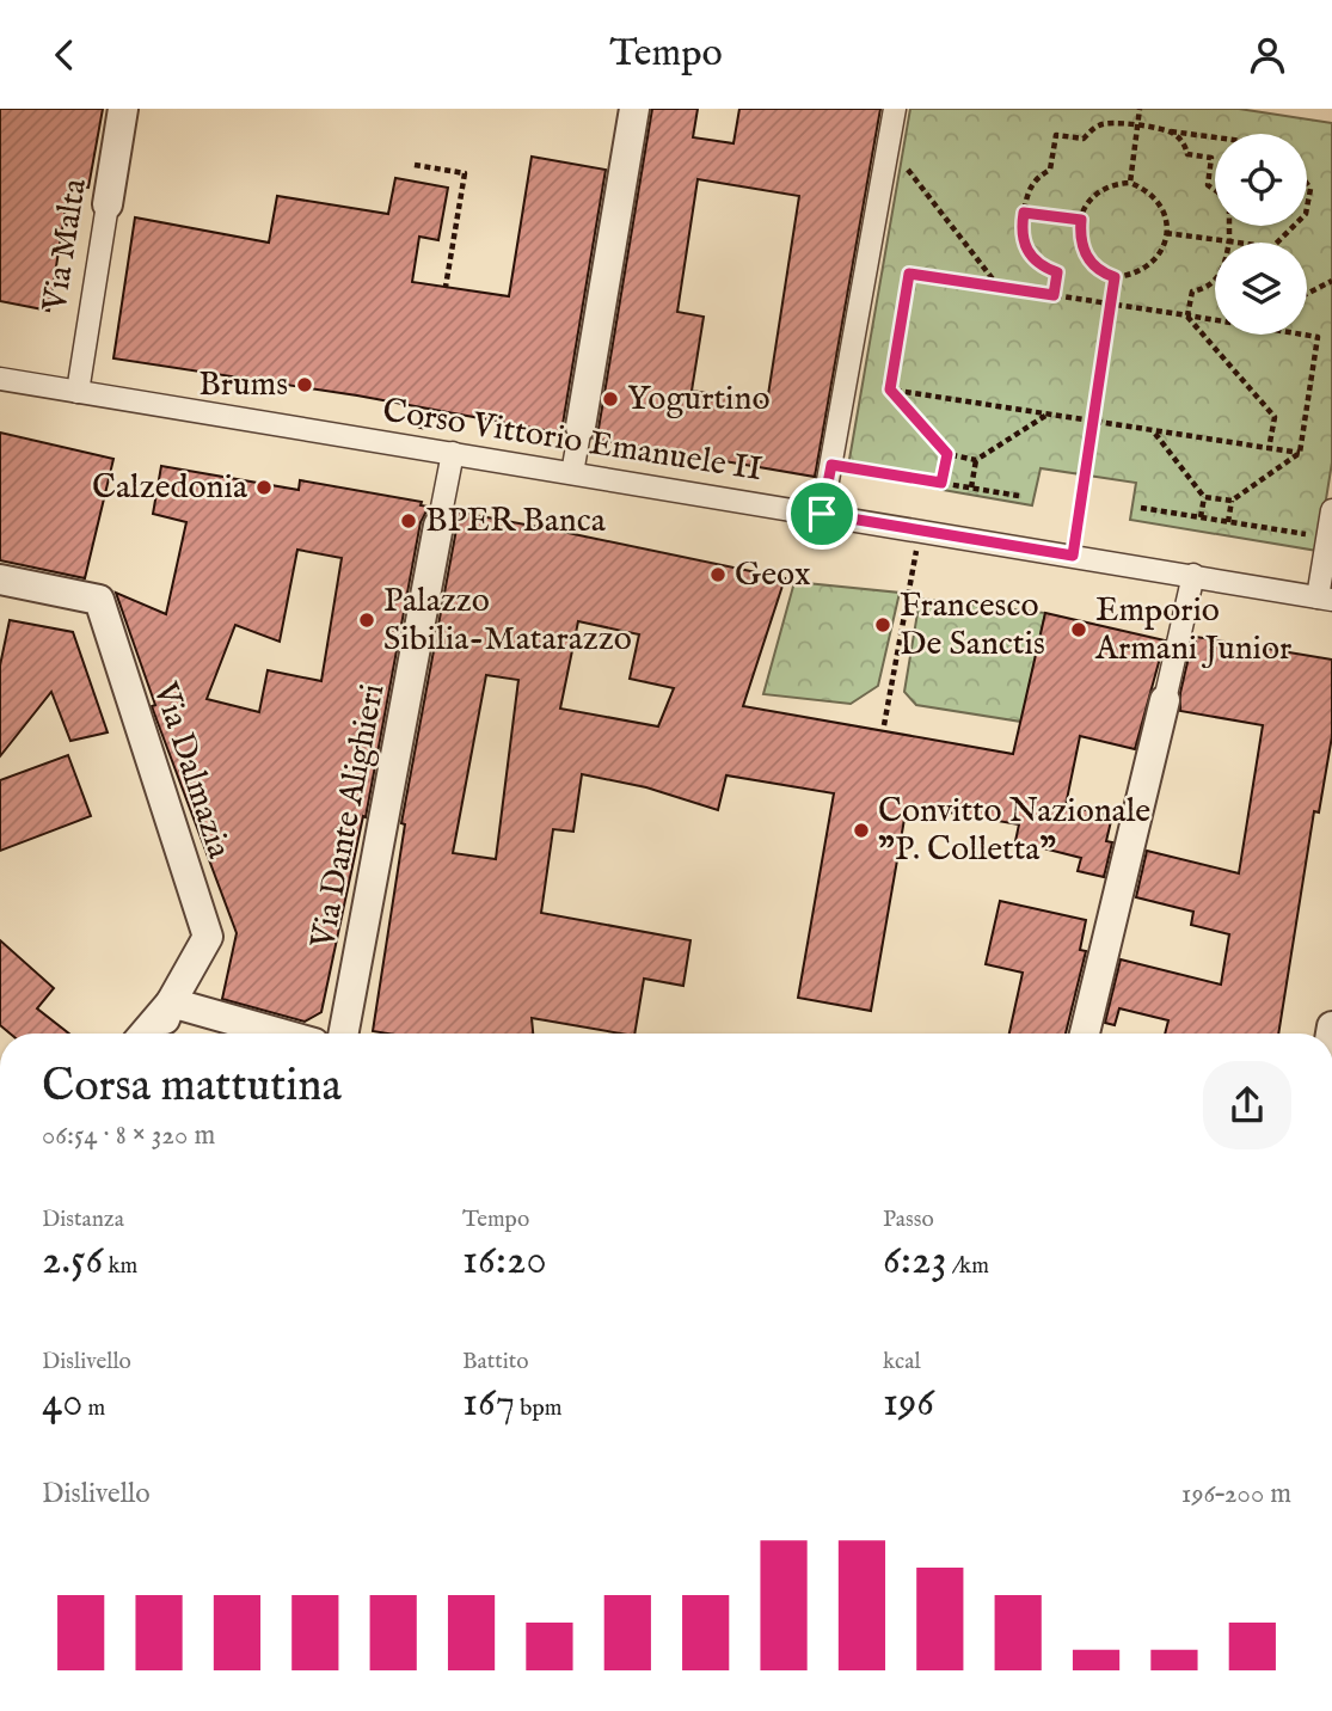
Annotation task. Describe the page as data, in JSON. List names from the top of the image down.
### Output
{
  "streets": {
    "street": [
      "Via Malta",
      "Corso Vittorio Emanuele II",
      "Via Dalmazia",
      "Via Dante Alighieri"
    ]
  },
  "crossings": [
    ["Via Malta", "Corso Vittorio Emanuele II"],
    ["Corso Vittorio Emanuele II", "Via Dante Alighieri"]
  ],
  "places": [
    "Brums",
    "Yogurtino",
    "Calzedonia",
    "BPER Banca",
    "Geox",
    "Palazzo Sibilia-Matarazzo",
    "Francesco De Sanctis",
    "Emporio Armani Junior",
    "Convitto Nazionale \"P. Colletta\""
  ],
  "page": {
    "header": "Tempo",
    "heading": ["Corsa mattutina", "06:54 · 8 × 320 m"],
    "stats": [
      ["Distanza", "2.56 km"],
      ["Tempo", "16:20"],
      ["Passo", "6:23 /km"],
      ["Dislivello", "40 m"],
      ["Battito", "167 bpm"],
      ["kcal", "196"]
    ],
    "chart": ["Dislivello", "196–200 m"]
  }
}
